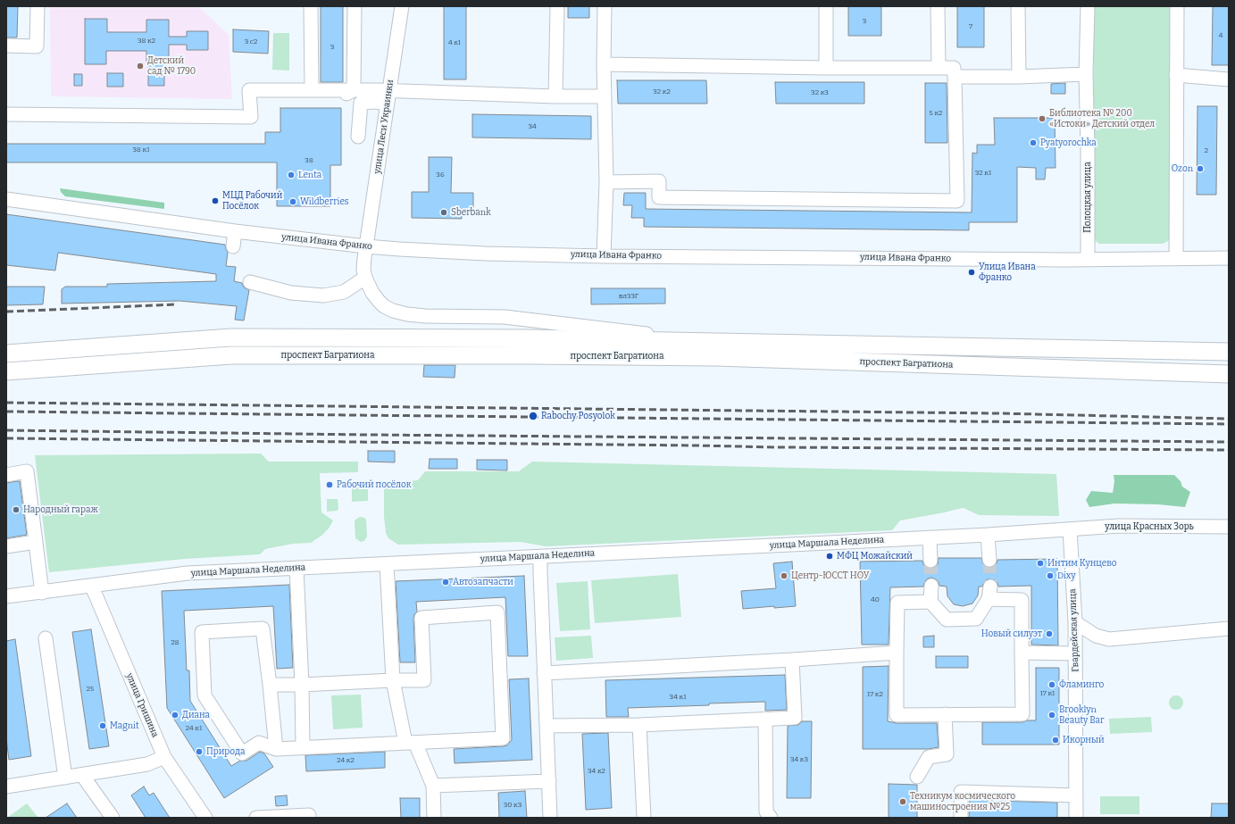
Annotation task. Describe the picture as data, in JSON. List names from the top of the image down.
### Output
{
  "streets": {
    "main road": ["проспект Багратиона"],
    "street": [
      "улица Леси Украинки",
      "Полоцкая улица",
      "улица Ивана Франко",
      "улица Красных Зорь",
      "улица Маршала Неделина",
      "Гвардейская улица",
      "улица Гришина"
    ]
  },
  "crossings": [
    ["улица Леси Украинки", "улица Ивана Франко"],
    ["Полоцкая улица", "улица Ивана Франко"],
    ["улица Красных Зорь", "улица Маршала Неделина"],
    ["улица Красных Зорь", "Гвардейская улица"],
    ["улица Маршала Неделина", "Гвардейская улица"],
    ["улица Маршала Неделина", "улица Гришина"]
  ],
  "places": [
    "Детский сад № 1790",
    "Библиотека № 200 «Истоки» Детский отдел",
    "Pyatyorochka",
    "Ozon",
    "Lenta",
    "МЦД Рабочий Посёлок",
    "Wildberries",
    "Sberbank",
    "Улица Ивана Франко",
    "Rabochy Posyolok",
    "Рабочий посёлок",
    "Народный гараж",
    "МФЦ Можайский",
    "Интим Кунцево",
    "Центр-ЮССТ НОУ",
    "Dixy",
    "Автозапчасти",
    "Новый силуэт",
    "Фламинго",
    "Диана",
    "Brooklyn Beauty Bar",
    "Magnit",
    "Икорный",
    "Природа",
    "Техникум космического машиностроения №25"
  ],
  "house_numbers": [
    "3",
    "7",
    "4",
    "38 к2",
    "3 с2",
    "4 к1",
    "3",
    "32 к2",
    "32 к3",
    "5 к2",
    "34",
    "38 к1",
    "2",
    "38",
    "32 к1",
    "36",
    "вл33Г",
    "40",
    "28",
    "25",
    "17 к1",
    "17 к2",
    "34 к1",
    "24 к1",
    "34 к3",
    "24 к2",
    "34 к2",
    "30 к3"
  ]
}
